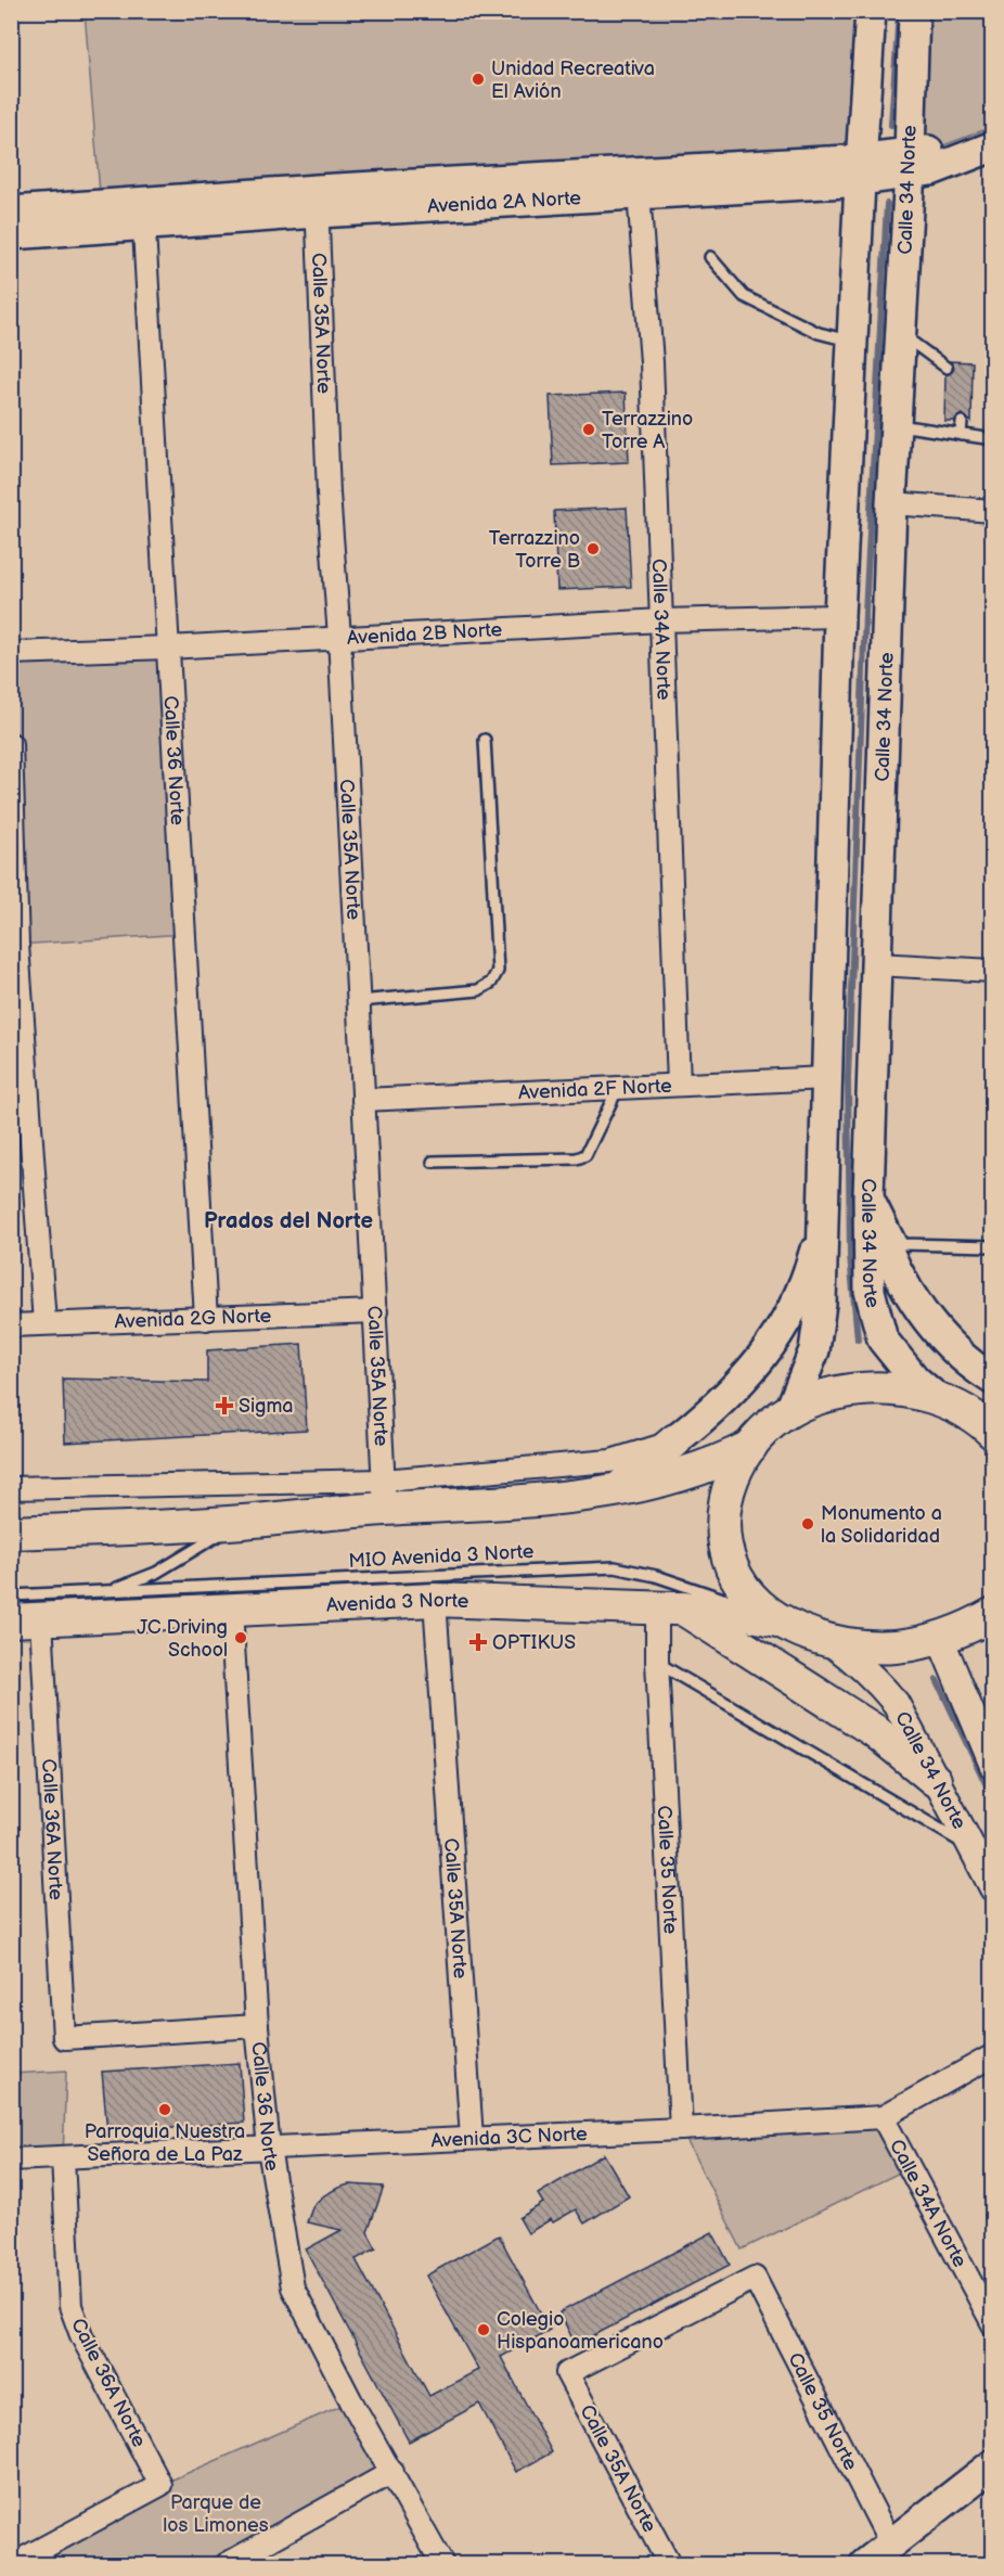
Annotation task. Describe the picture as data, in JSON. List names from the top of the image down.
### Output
{
  "streets": {
    "main road": ["Calle 34 Norte", "Avenida 2A Norte", "Avenida 3 Norte"],
    "street": [
      "Calle 35A Norte",
      "Calle 34A Norte",
      "Avenida 2B Norte",
      "Calle 36 Norte",
      "Avenida 2F Norte",
      "Avenida 2G Norte",
      "Calle 36A Norte",
      "Calle 35 Norte",
      "Avenida 3C Norte"
    ],
    "lane": ["MIO Avenida 3 Norte"]
  },
  "crossings": [
    ["Calle 34 Norte", "Avenida 2A Norte"],
    ["Calle 34 Norte", "Avenida 3 Norte"],
    ["Avenida 2A Norte", "Calle 35A Norte"],
    ["Avenida 2A Norte", "Calle 34A Norte"],
    ["Avenida 2A Norte", "Calle 36 Norte"],
    ["Calle 35A Norte", "Avenida 2B Norte"],
    ["Calle 35A Norte", "Avenida 2F Norte"],
    ["Calle 35A Norte", "Avenida 2G Norte"],
    ["Calle 35A Norte", "Avenida 3 Norte"],
    ["Calle 35A Norte", "Calle 35 Norte"],
    ["Calle 35A Norte", "Avenida 3C Norte"],
    ["Calle 34A Norte", "Avenida 2B Norte"],
    ["Calle 34A Norte", "Avenida 2F Norte"],
    ["Calle 34A Norte", "Avenida 3C Norte"],
    ["Avenida 2B Norte", "Calle 36 Norte"],
    ["Calle 36 Norte", "Avenida 2G Norte"],
    ["Calle 36 Norte", "Avenida 3 Norte"],
    ["Calle 36 Norte", "Calle 36A Norte"],
    ["Calle 36 Norte", "Avenida 3C Norte"],
    ["MIO Avenida 3 Norte", "Avenida 3 Norte"],
    ["Avenida 3 Norte", "Calle 36A Norte"],
    ["Avenida 3 Norte", "Calle 35 Norte"],
    ["Calle 36A Norte", "Avenida 3C Norte"],
    ["Calle 35 Norte", "Avenida 3C Norte"]
  ],
  "districts": ["Prados del Norte"],
  "parks": ["Parque de los Limones"],
  "places": {
    "other": [
      "Unidad Recreativa El Avión",
      "Terrazzino Torre A",
      "Terrazzino Torre B",
      "Monumento a la Solidaridad",
      "JC Driving School",
      "Parroquia Nuestra Señora de La Paz",
      "Colegio Hispanoamericano"
    ],
    "health": ["Sigma", "OPTIKUS"]
  }
}
